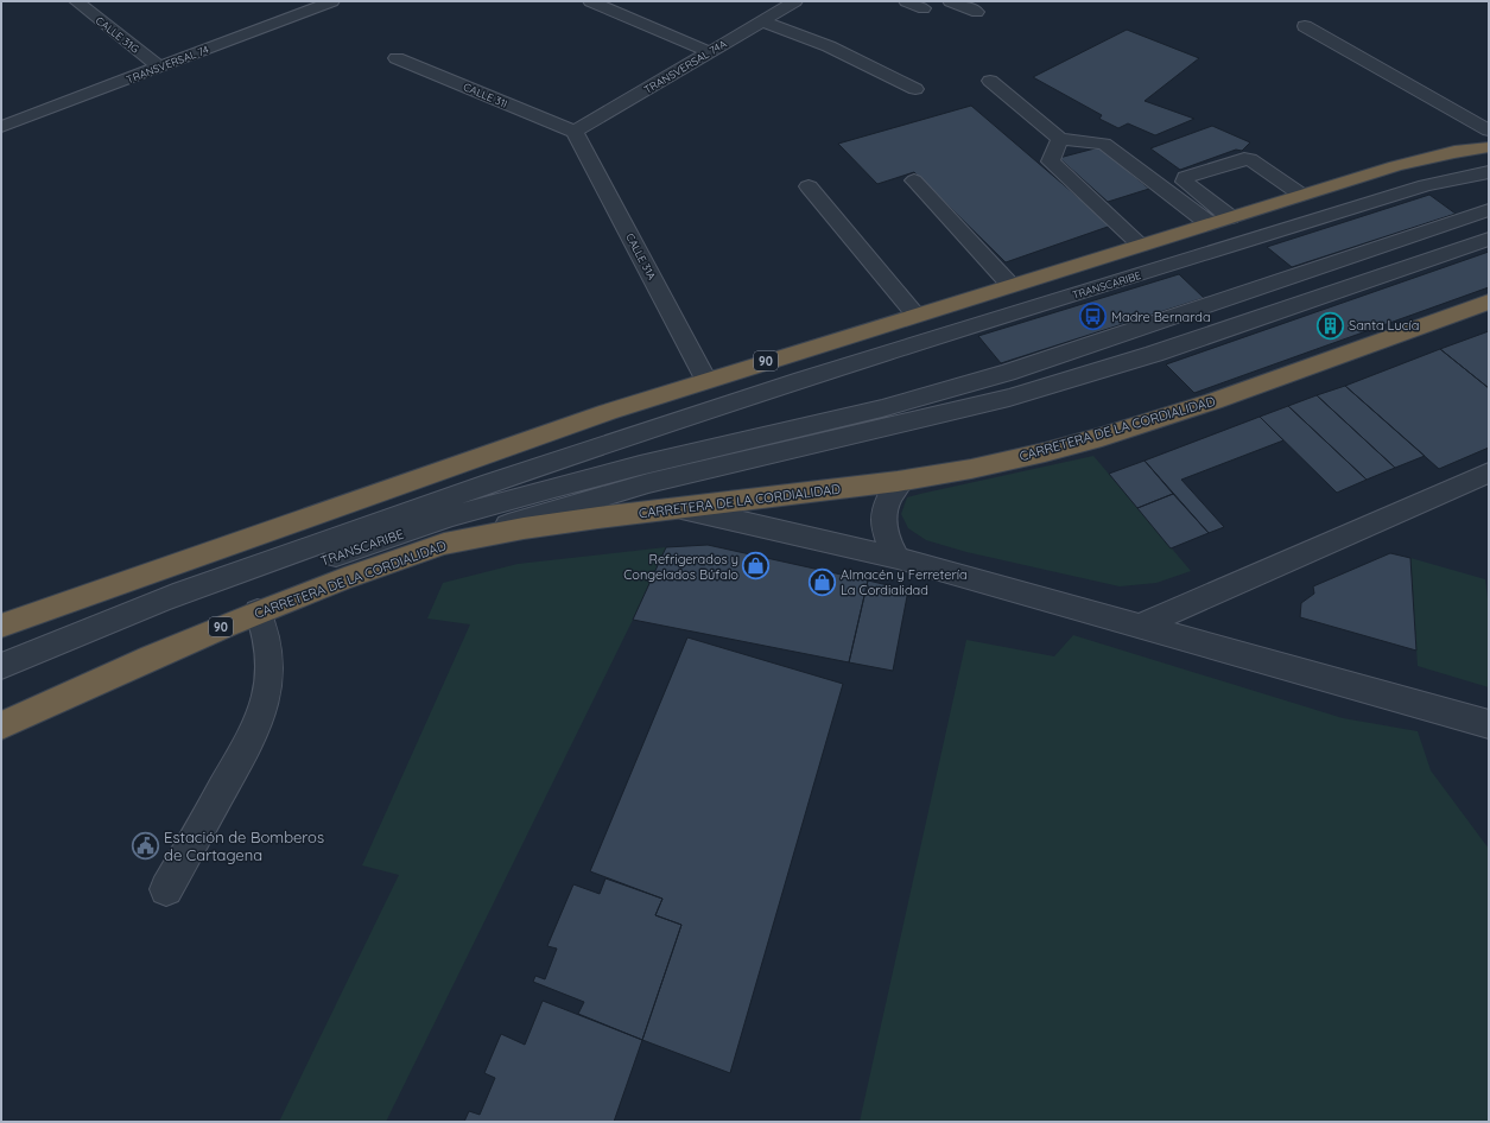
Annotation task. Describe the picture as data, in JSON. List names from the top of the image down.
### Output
{
  "streets": {
    "highway": ["90", "CARRETERA DE LA CORDIALIDAD"],
    "street": [
      "CALLE 31G",
      "TRANSVERSAL 74",
      "TRANSVERSAL 74A",
      "CALLE 31I",
      "CALLE 31A",
      "TRANSCARIBE"
    ]
  },
  "crossings": [
    ["CALLE 31G", "TRANSVERSAL 74"],
    ["TRANSVERSAL 74A", "CALLE 31I"],
    ["TRANSVERSAL 74A", "CALLE 31A"],
    ["CALLE 31I", "CALLE 31A"],
    ["CALLE 31A", "90"],
    ["TRANSCARIBE", "CARRETERA DE LA CORDIALIDAD"]
  ],
  "places": {
    "bus stop": ["Madre Bernarda"],
    "building": ["Santa Lucía"],
    "shop": ["Refrigerados y Congelados Búfalo", "Almacén y Ferretería La Cordialidad"],
    "public building": ["Estación de Bomberos de Cartagena"]
  }
}
